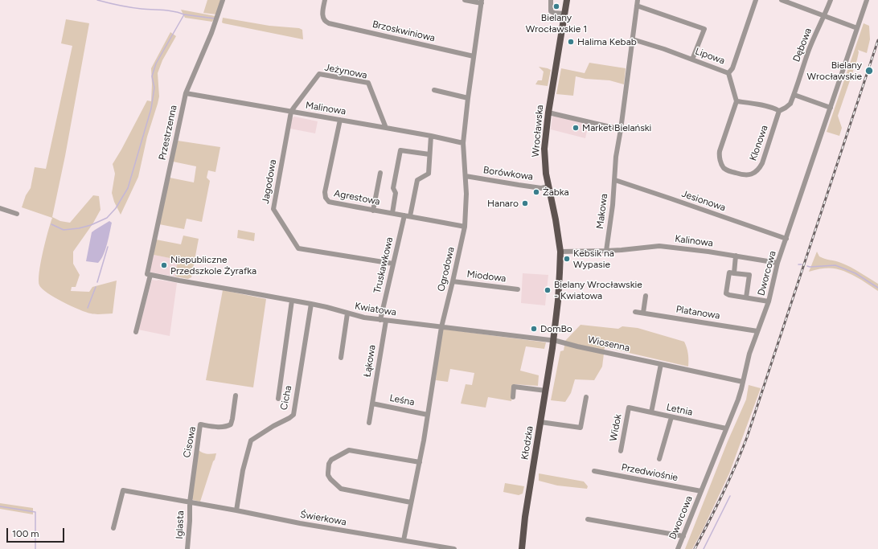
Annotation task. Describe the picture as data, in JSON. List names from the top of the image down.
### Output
{
  "streets": {
    "main road": ["Wrocławska", "Kłodzka"],
    "street": [
      "Brzoskwiniowa",
      "Dębowa",
      "Lipowa",
      "Jeżynowa",
      "Malinowa",
      "Przestrzenna",
      "Klonowa",
      "Borówkowa",
      "Jagodowa",
      "Agrestowa",
      "Jesionowa",
      "Makowa",
      "Kalinowa",
      "Truskawkowa",
      "Ogrodowa",
      "Dworcowa",
      "Miodowa",
      "Kwiatowa",
      "Platanowa",
      "Wiosenna",
      "Łąkowa",
      "Cicha",
      "Leśna",
      "Letnia",
      "Widok",
      "Cisowa",
      "Przedwiośnie",
      "Świerkowa",
      "Iglasta"
    ]
  },
  "crossings": [
    ["Brzoskwiniowa", "Ogrodowa"],
    ["Lipowa", "Klonowa"],
    ["Lipowa", "Makowa"],
    ["Jeżynowa", "Malinowa"],
    ["Jeżynowa", "Jagodowa"],
    ["Malinowa", "Przestrzenna"],
    ["Malinowa", "Jagodowa"],
    ["Malinowa", "Agrestowa"],
    ["Malinowa", "Ogrodowa"],
    ["Wrocławska", "Borówkowa"],
    ["Wrocławska", "Kwiatowa"],
    ["Wrocławska", "Wiosenna"],
    ["Wrocławska", "Kłodzka"],
    ["Przestrzenna", "Kwiatowa"],
    ["Borówkowa", "Ogrodowa"],
    ["Jagodowa", "Truskawkowa"],
    ["Agrestowa", "Truskawkowa"],
    ["Agrestowa", "Ogrodowa"],
    ["Jesionowa", "Makowa"],
    ["Jesionowa", "Dworcowa"],
    ["Makowa", "Kalinowa"],
    ["Kalinowa", "Dworcowa"],
    ["Truskawkowa", "Kwiatowa"],
    ["Truskawkowa", "Łąkowa"],
    ["Ogrodowa", "Miodowa"],
    ["Ogrodowa", "Kwiatowa"],
    ["Ogrodowa", "Leśna"],
    ["Ogrodowa", "Świerkowa"],
    ["Dworcowa", "Platanowa"],
    ["Dworcowa", "Wiosenna"],
    ["Dworcowa", "Letnia"],
    ["Dworcowa", "Przedwiośnie"],
    ["Kwiatowa", "Wiosenna"],
    ["Kwiatowa", "Łąkowa"],
    ["Kwiatowa", "Cicha"],
    ["Kwiatowa", "Kłodzka"],
    ["Wiosenna", "Kłodzka"],
    ["Łąkowa", "Leśna"],
    ["Cicha", "Świerkowa"],
    ["Letnia", "Widok"],
    ["Cisowa", "Świerkowa"],
    ["Cisowa", "Iglasta"],
    ["Świerkowa", "Iglasta"]
  ],
  "places": [
    "Bielany Wrocławskie 1",
    "Halima Kebab",
    "Bielany Wrocławskie",
    "Market Bielański",
    "Żabka",
    "Hanaro",
    "Kebsik na Wypasie",
    "Niepubliczne Przedszkole Żyrafka",
    "Bielany Wrocławskie - Kwiatowa",
    "DomBo"
  ],
  "scale_bar": "100 m"
}
